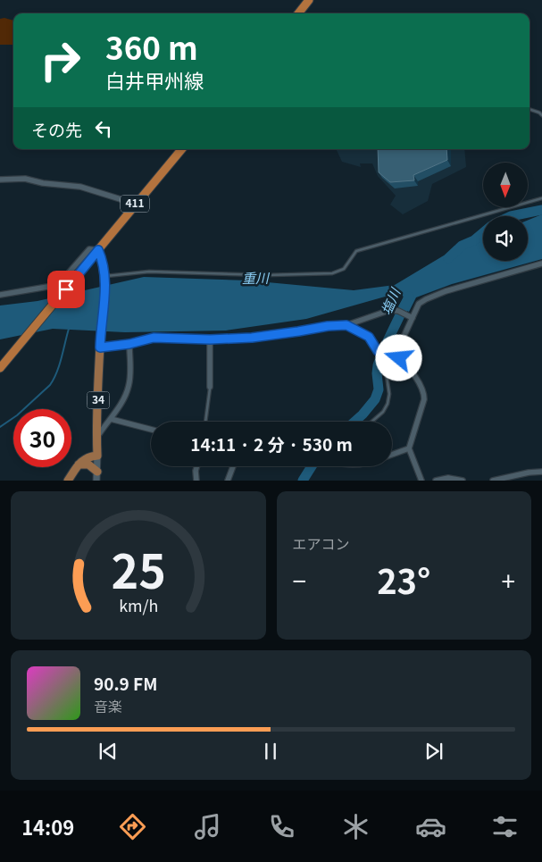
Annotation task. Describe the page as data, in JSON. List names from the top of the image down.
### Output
{
  "streets": {
    "highway": ["411"],
    "main road": ["34"]
  },
  "crossings": [
    ["411", "34"]
  ],
  "water": ["重川", "塩川"],
  "north": "bottom",
  "page": {
    "turn": ["360 m", "白井甲州線"],
    "then": "その先",
    "limit": "30",
    "trip": "14:11 · 2 分 · 530 m",
    "tile": "エアコン",
    "heat": ["−", "23°", "+"],
    "song": ["90.9 FM", "音楽"],
    "tabs": "14:09",
    "gauge": ["25", "km/h"]
  }
}
